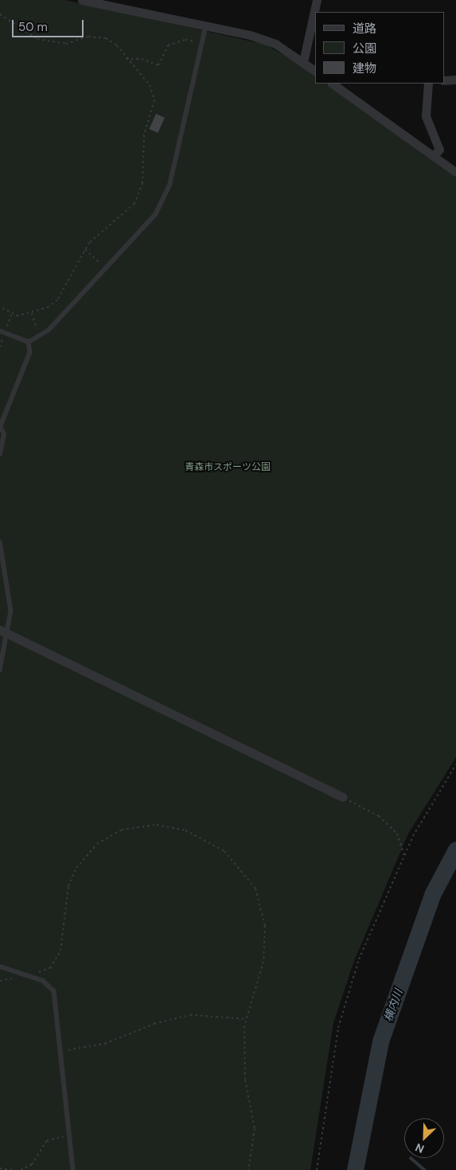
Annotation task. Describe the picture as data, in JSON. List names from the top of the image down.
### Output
{
  "water": ["横内川"],
  "parks": ["青森市スポーツ公園"],
  "legend": ["道路", "公園", "建物"],
  "scale_bar": "50 m",
  "north": "bottom left"
}
